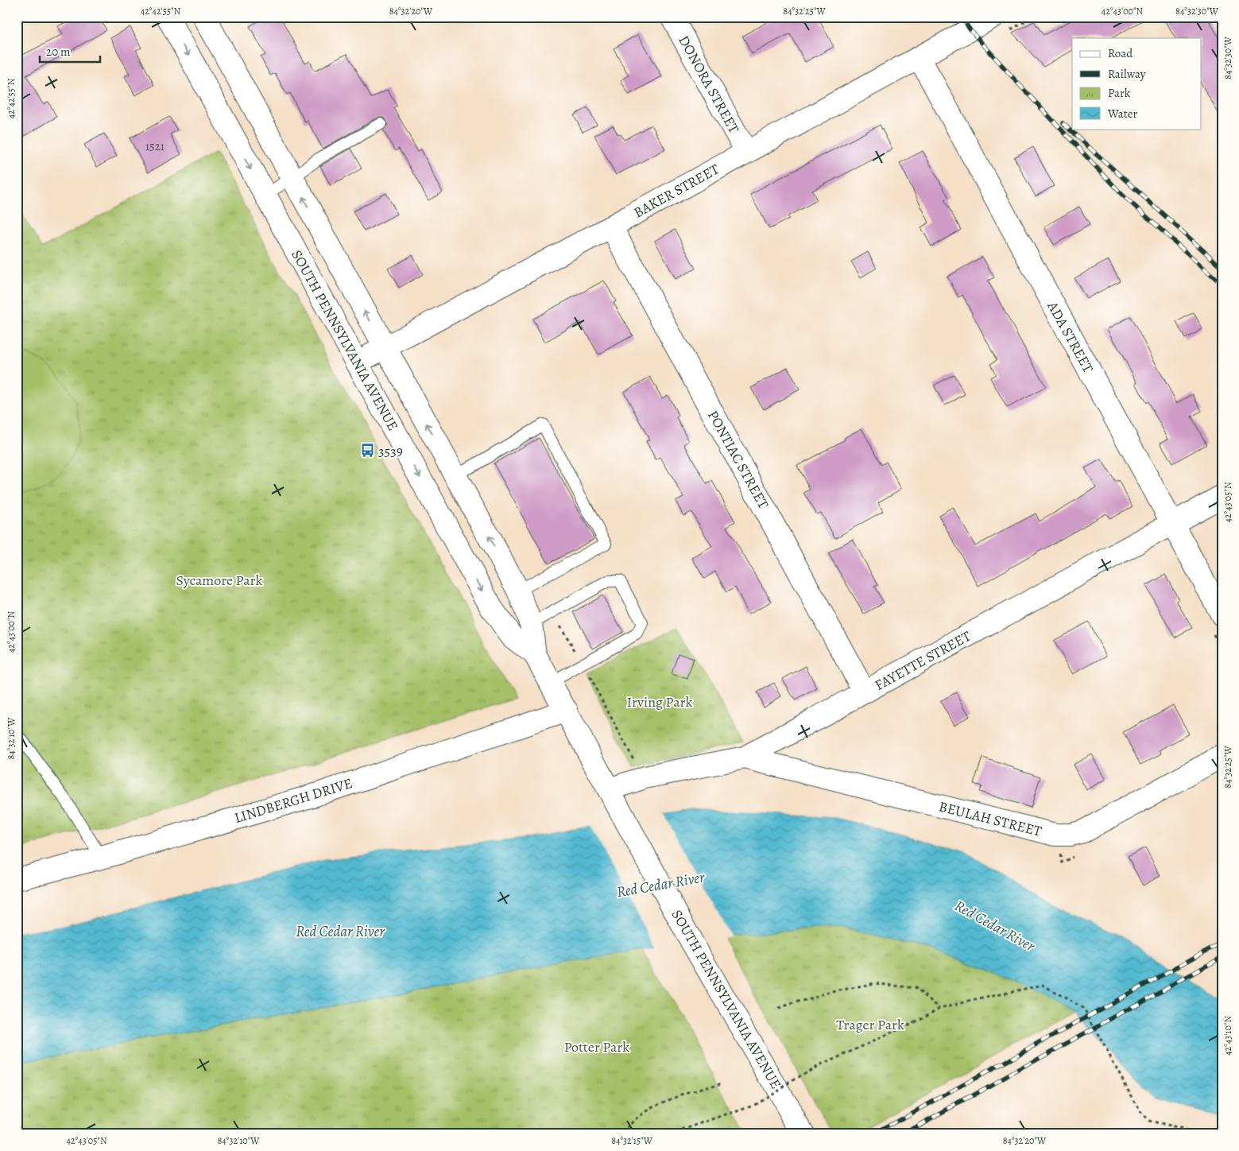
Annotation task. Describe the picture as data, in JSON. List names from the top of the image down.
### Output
{
  "streets": {
    "street": [
      "DONORA STREET",
      "BAKER STREET",
      "ADA STREET",
      "SOUTH PENNSYLVANIA AVENUE",
      "PONTIAC STREET",
      "FAYETTE STREET",
      "LINDBERGH DRIVE",
      "BEULAH STREET"
    ]
  },
  "crossings": [
    ["DONORA STREET", "BAKER STREET"],
    ["BAKER STREET", "ADA STREET"],
    ["BAKER STREET", "SOUTH PENNSYLVANIA AVENUE"],
    ["BAKER STREET", "PONTIAC STREET"],
    ["ADA STREET", "FAYETTE STREET"],
    ["SOUTH PENNSYLVANIA AVENUE", "FAYETTE STREET"],
    ["SOUTH PENNSYLVANIA AVENUE", "LINDBERGH DRIVE"],
    ["PONTIAC STREET", "FAYETTE STREET"],
    ["FAYETTE STREET", "BEULAH STREET"]
  ],
  "water": ["Red Cedar River"],
  "parks": [
    "Sycamore Park",
    "Irving Park",
    "Trager Park",
    "Potter Park"
  ],
  "places": {
    "bus stop": ["3539"]
  },
  "house_numbers": ["1521"],
  "legend": [
    "Road",
    "Railway",
    "Park",
    "Water"
  ],
  "scale_bar": "20 m",
  "coordinates": [
    "42°42'55\"N",
    "84°32'20\"W",
    "84°32'25\"W",
    "42°43'00\"N",
    "84°32'30\"W",
    "42°43'05\"N",
    "84°32'10\"W",
    "42°43'10\"N",
    "84°32'15\"W"
  ]
}
